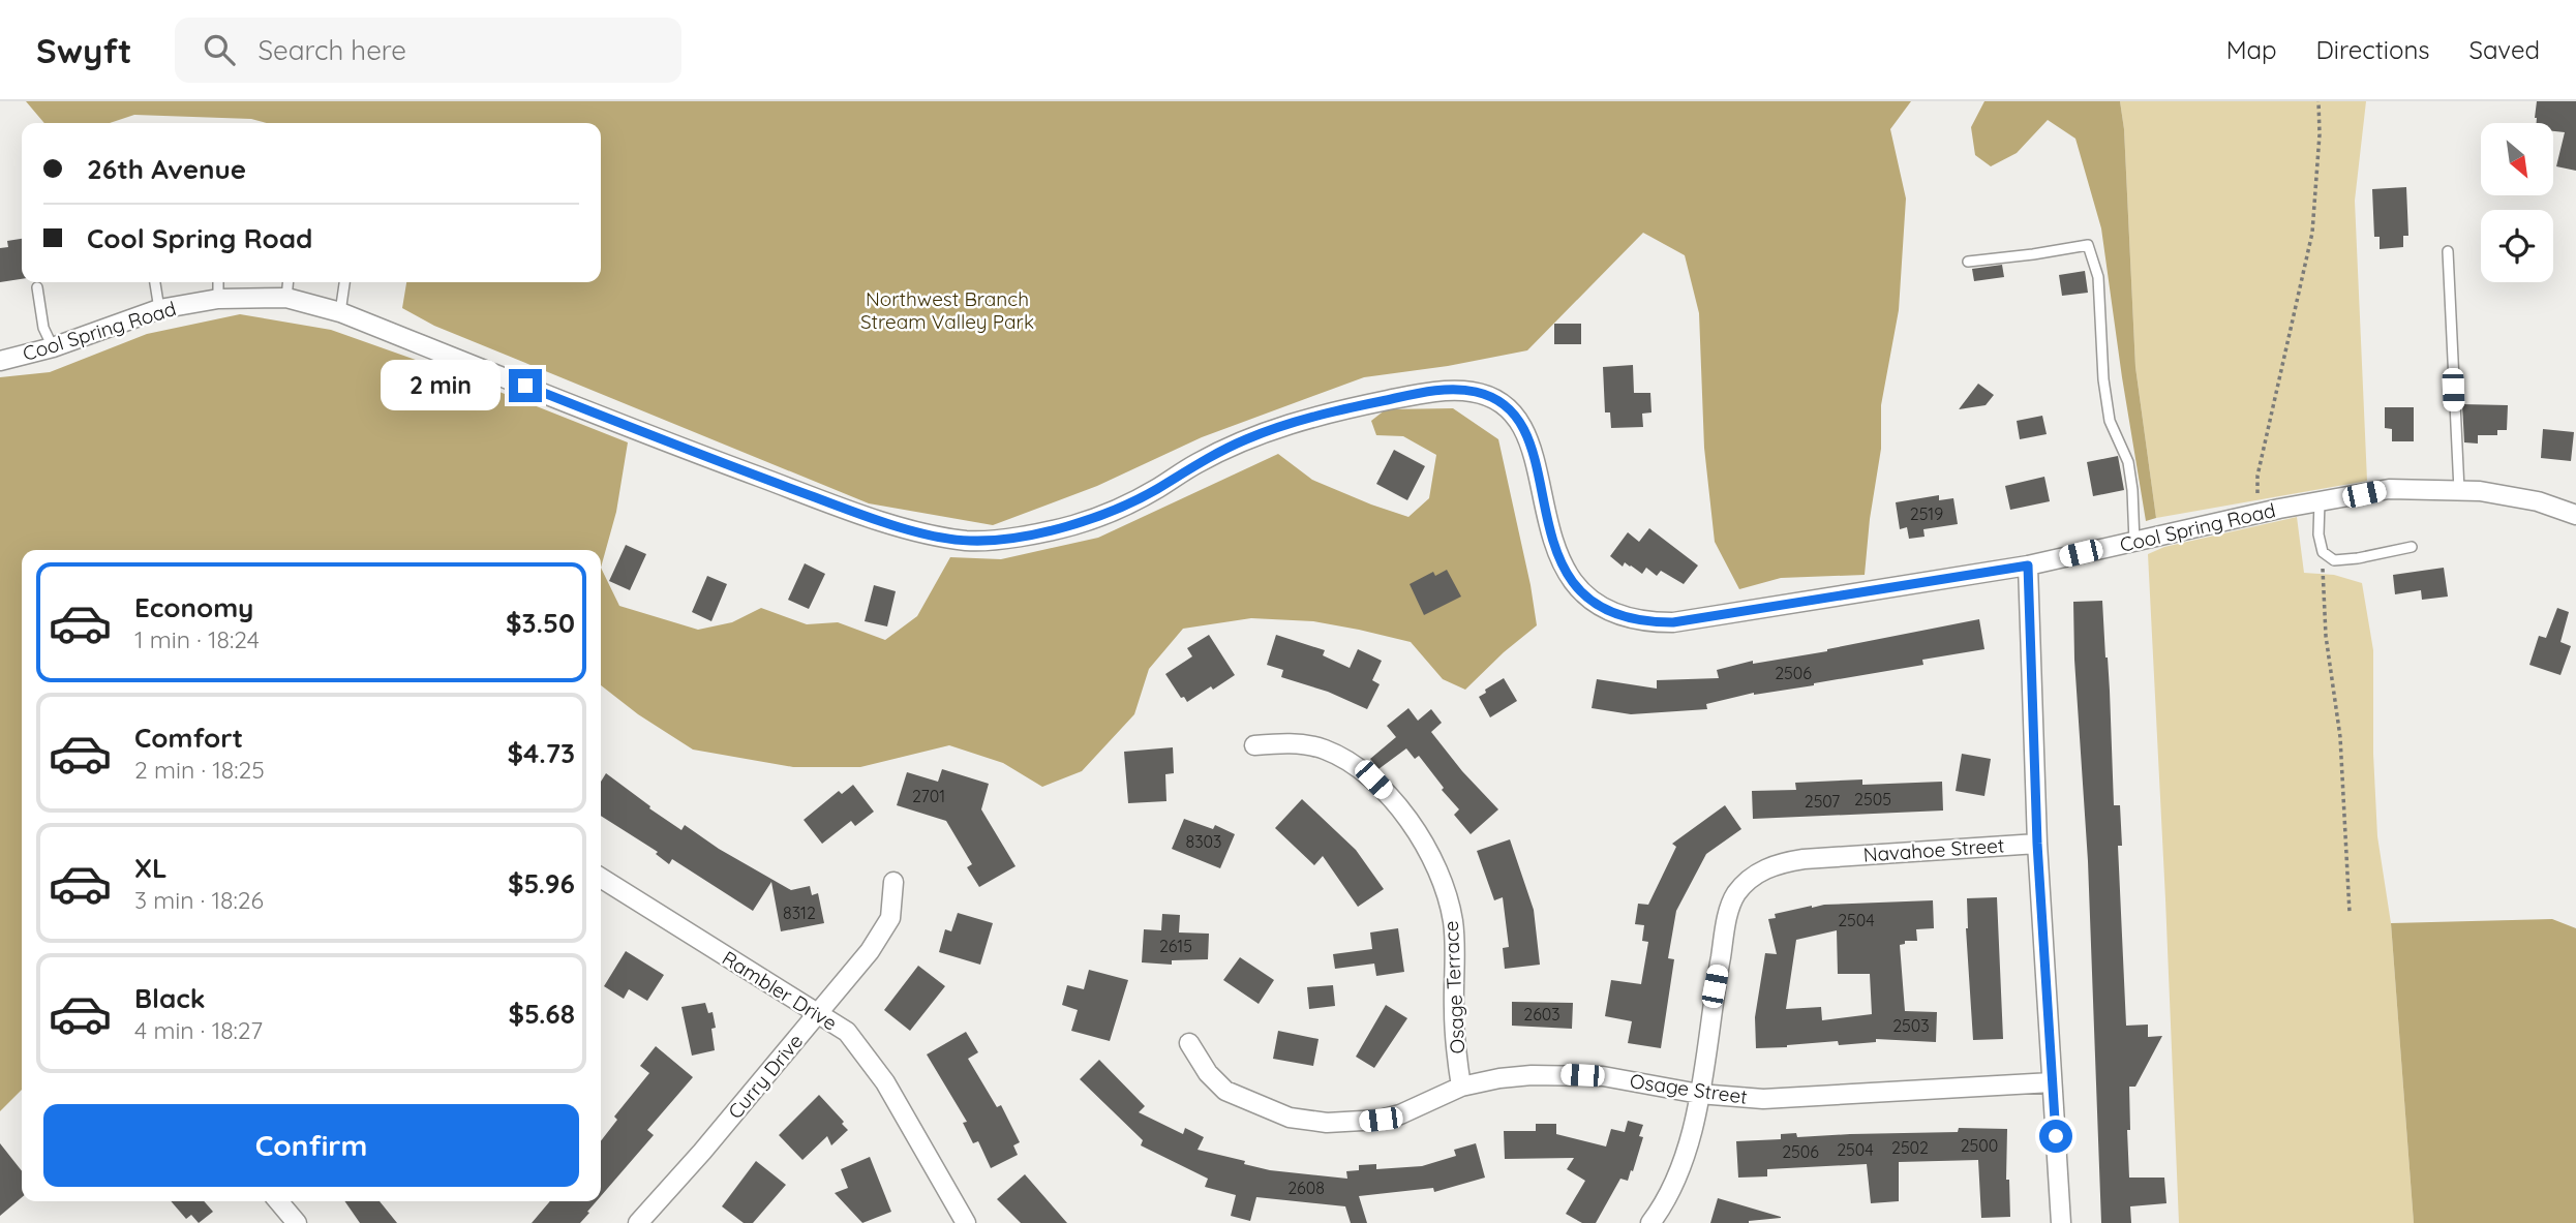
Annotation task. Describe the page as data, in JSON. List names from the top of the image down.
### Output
{
  "streets": {
    "street": [
      "Cool Spring Road",
      "Navahoe Street",
      "Osage Terrace",
      "Rambler Drive",
      "Curry Drive",
      "Osage Street"
    ]
  },
  "crossings": [
    ["Navahoe Street", "Osage Street"],
    ["Osage Terrace", "Osage Street"],
    ["Rambler Drive", "Curry Drive"]
  ],
  "parks": ["Northwest Branch Stream Valley Park"],
  "house_numbers": [
    "2519",
    "2506",
    "2701",
    "2505",
    "2507",
    "8303",
    "8312",
    "2504",
    "2615",
    "2603",
    "2503",
    "2500",
    "2502",
    "2504",
    "2506",
    "2608"
  ],
  "north": "bottom right",
  "page": {
    "header": "Swyft",
    "search": "Search here",
    "nav": ["Map", "Directions", "Saved"],
    "banner": ["26th Avenue", "Cool Spring Road"],
    "bubble": "2 min",
    "list": [
      {
        "name": "Economy",
        "note": "1 min · 18:24",
        "value": "$3.50"
      },
      {
        "name": "Comfort",
        "note": "2 min · 18:25",
        "value": "$4.73"
      },
      {
        "name": "XL",
        "note": "3 min · 18:26",
        "value": "$5.96"
      },
      {
        "name": "Black",
        "note": "4 min · 18:27",
        "value": "$5.68"
      }
    ],
    "buttons": "Confirm"
  }
}
